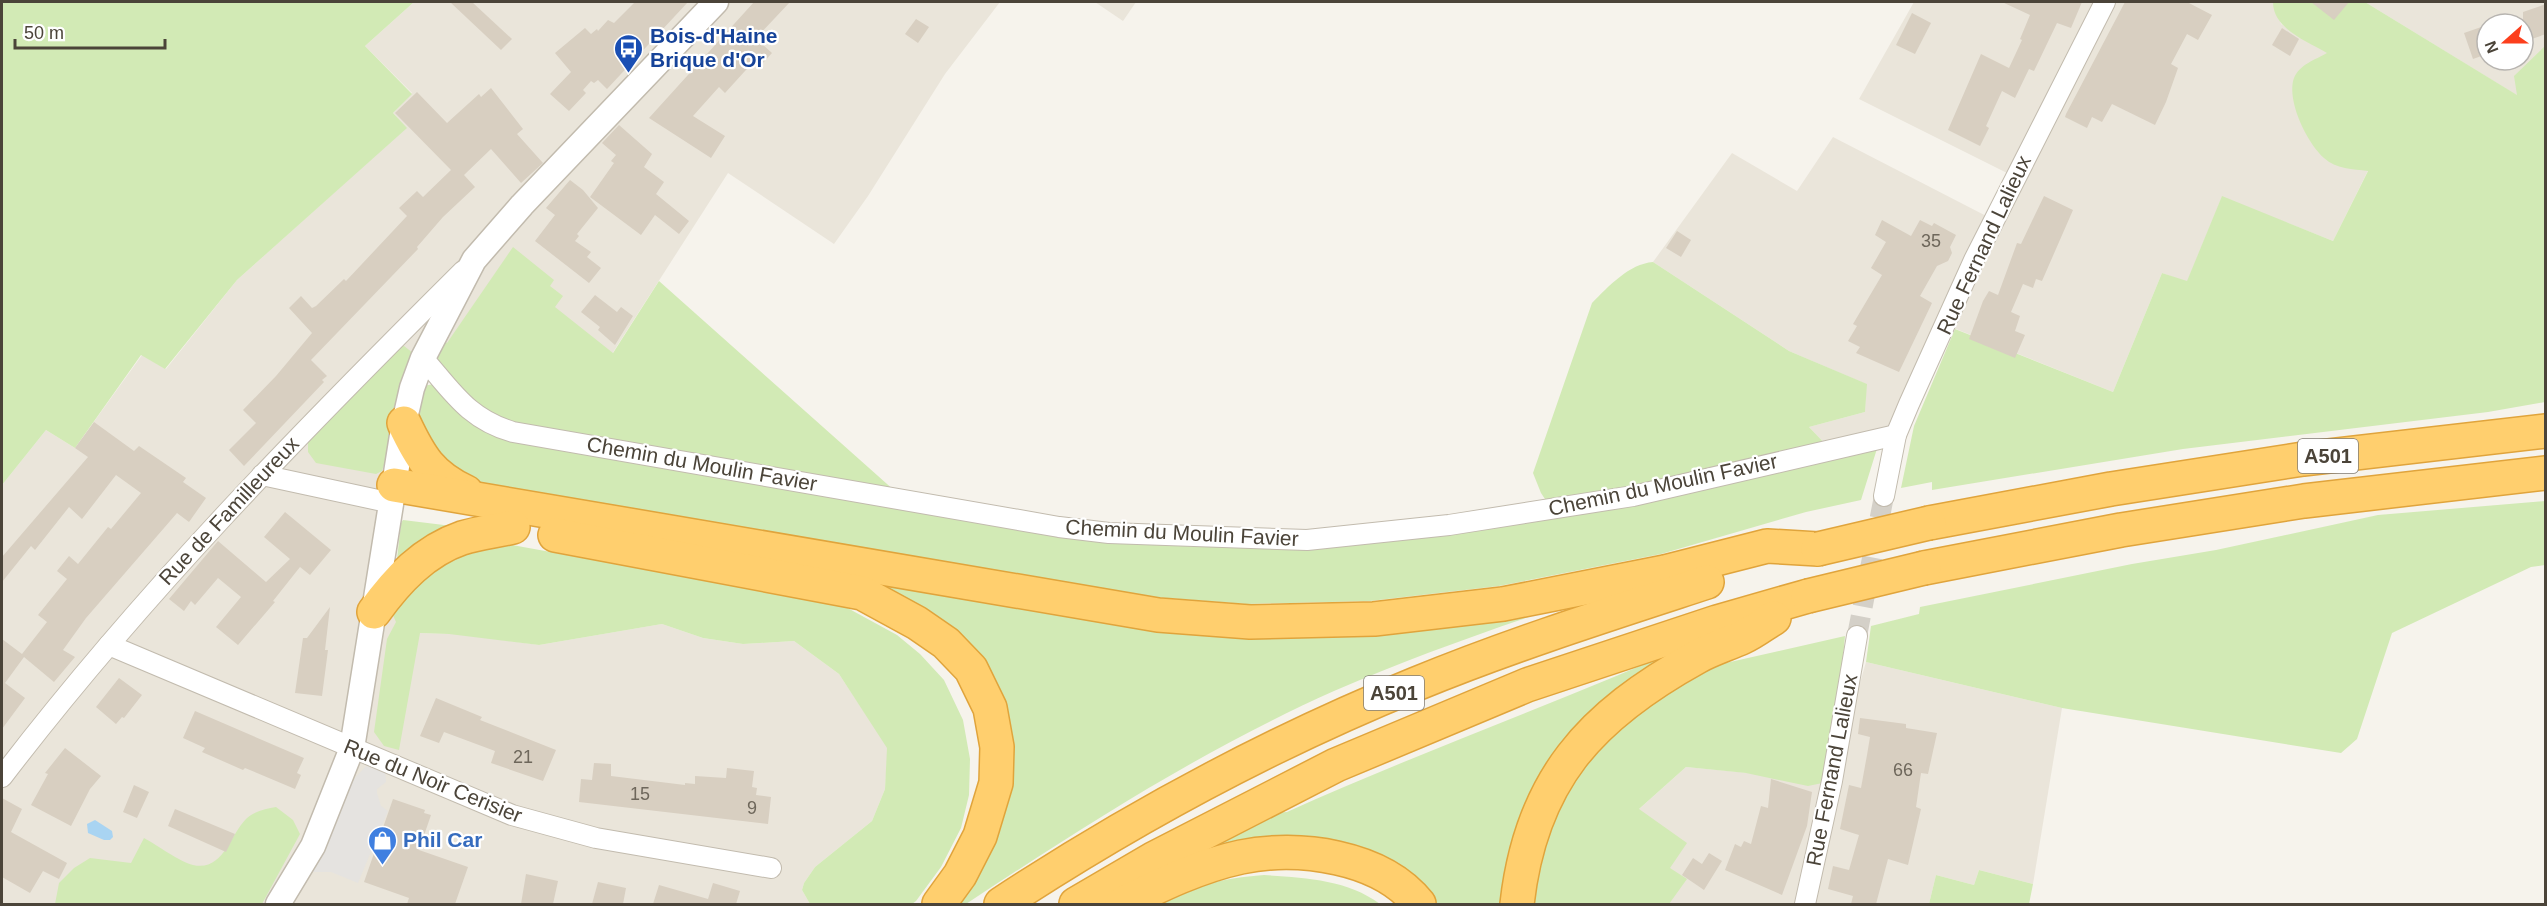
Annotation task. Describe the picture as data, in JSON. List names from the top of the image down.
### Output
{
  "streets": {
    "highway": ["A501"],
    "street": [
      "Rue Fernand Lalieux",
      "Chemin du Moulin Favier",
      "Rue de Familleureux",
      "Rue du Noir Cerisier"
    ]
  },
  "crossings": [
    ["Rue Fernand Lalieux", "Chemin du Moulin Favier"],
    ["Chemin du Moulin Favier", "Rue de Familleureux"],
    ["Rue de Familleureux", "Rue du Noir Cerisier"]
  ],
  "places": {
    "bus stop": ["Bois-d'Haine Brique d'Or"],
    "shop": ["Phil Car"]
  },
  "house_numbers": [
    "35",
    "21",
    "66",
    "15",
    "9"
  ],
  "scale_bar": "50 m",
  "north": "left"
}
